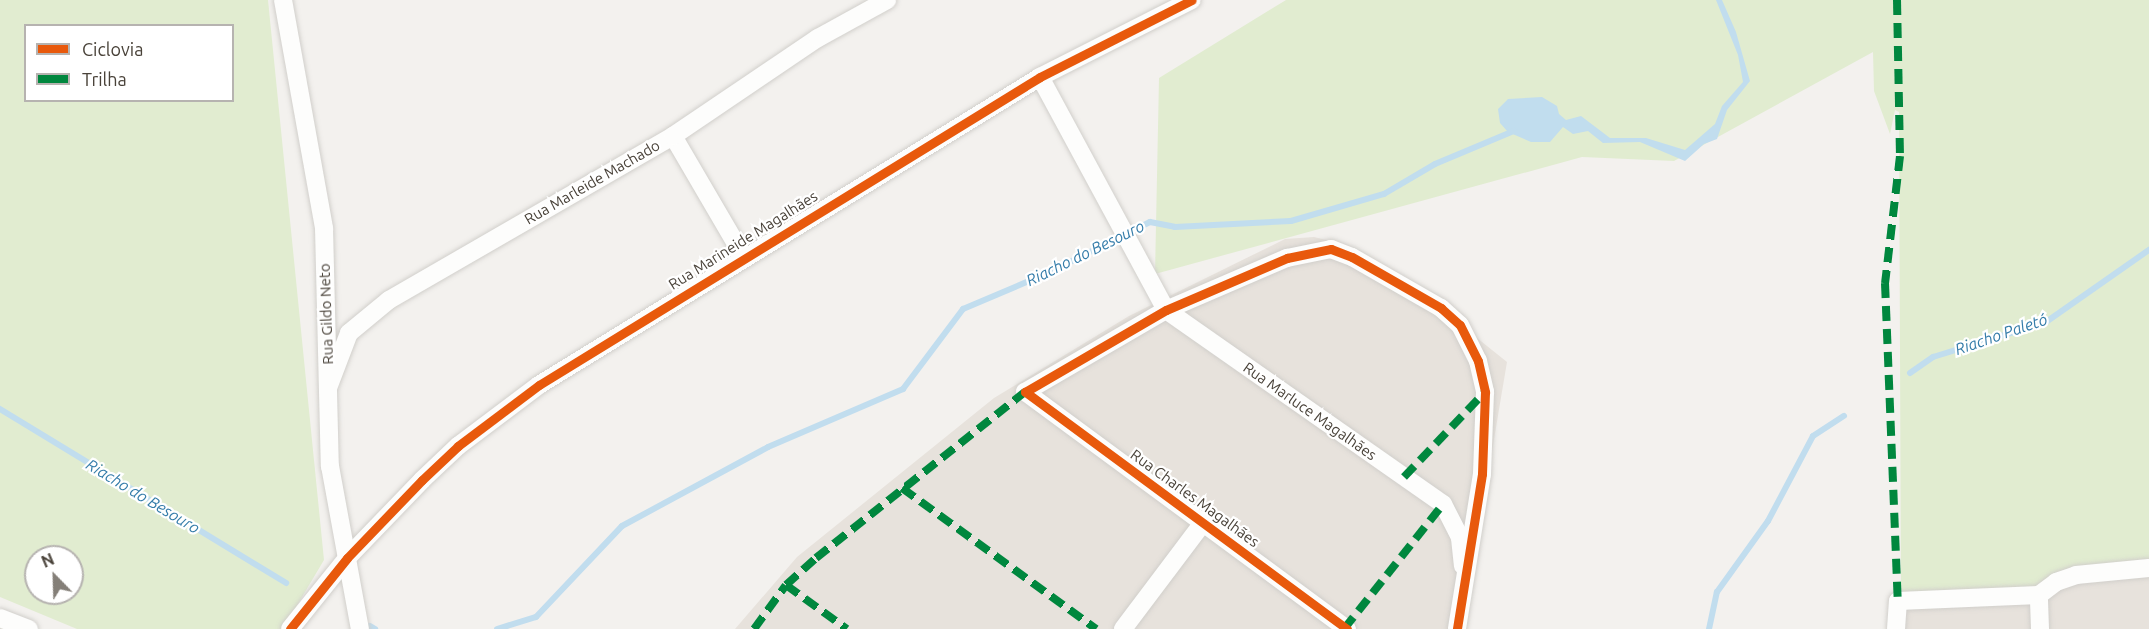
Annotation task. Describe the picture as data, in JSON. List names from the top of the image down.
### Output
{
  "streets": {
    "street": [
      "Rua Marleide Machado",
      "Rua Marineide Magalhães",
      "Rua Gildo Neto",
      "Rua Marluce Magalhães",
      "Rua Charles Magalhães"
    ]
  },
  "crossings": [
    ["Rua Marleide Machado", "Rua Gildo Neto"],
    ["Rua Marineide Magalhães", "Rua Gildo Neto"],
    ["Rua Marineide Magalhães", "Rua Marluce Magalhães"],
    ["Rua Marluce Magalhães", "Rua Charles Magalhães"]
  ],
  "water": ["Riacho do Besouro", "Riacho Paletó"],
  "legend": ["Ciclovia", "Trilha"],
  "north": "top left"
}
